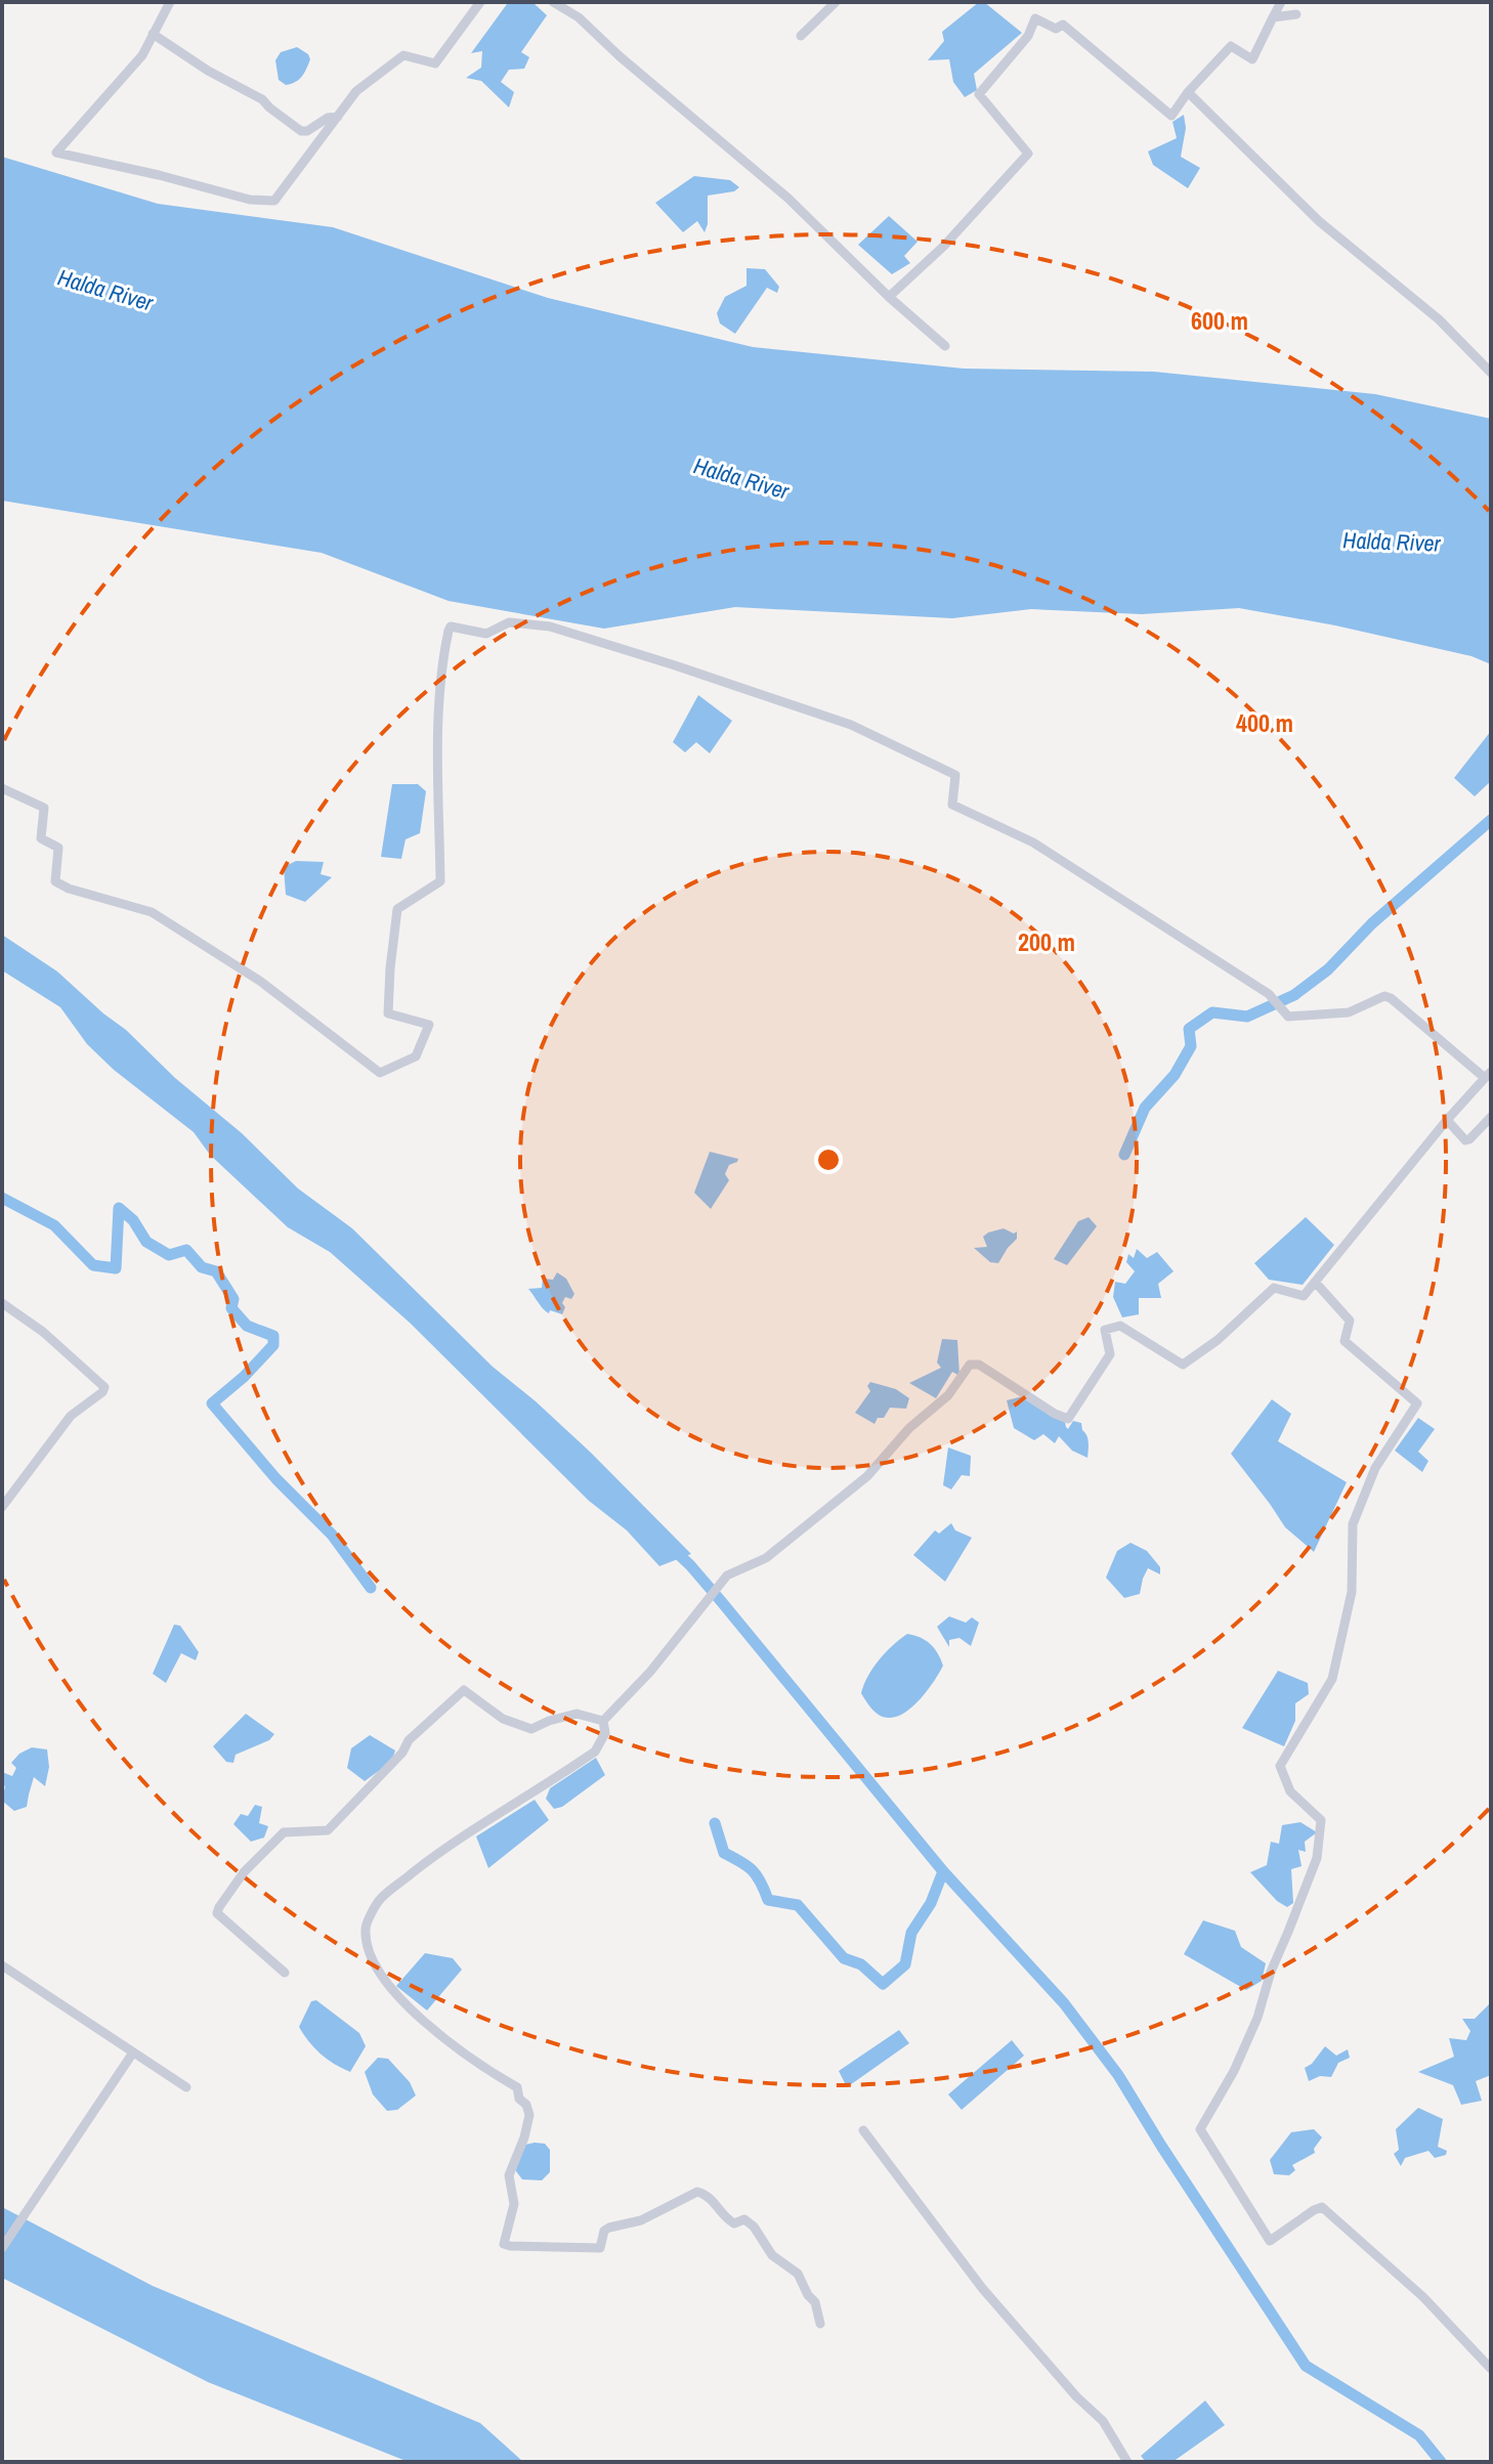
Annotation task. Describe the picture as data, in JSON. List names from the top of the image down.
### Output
{
  "water": ["Halda River"],
  "rings": ["600 m", "400 m", "200 m"]
}
